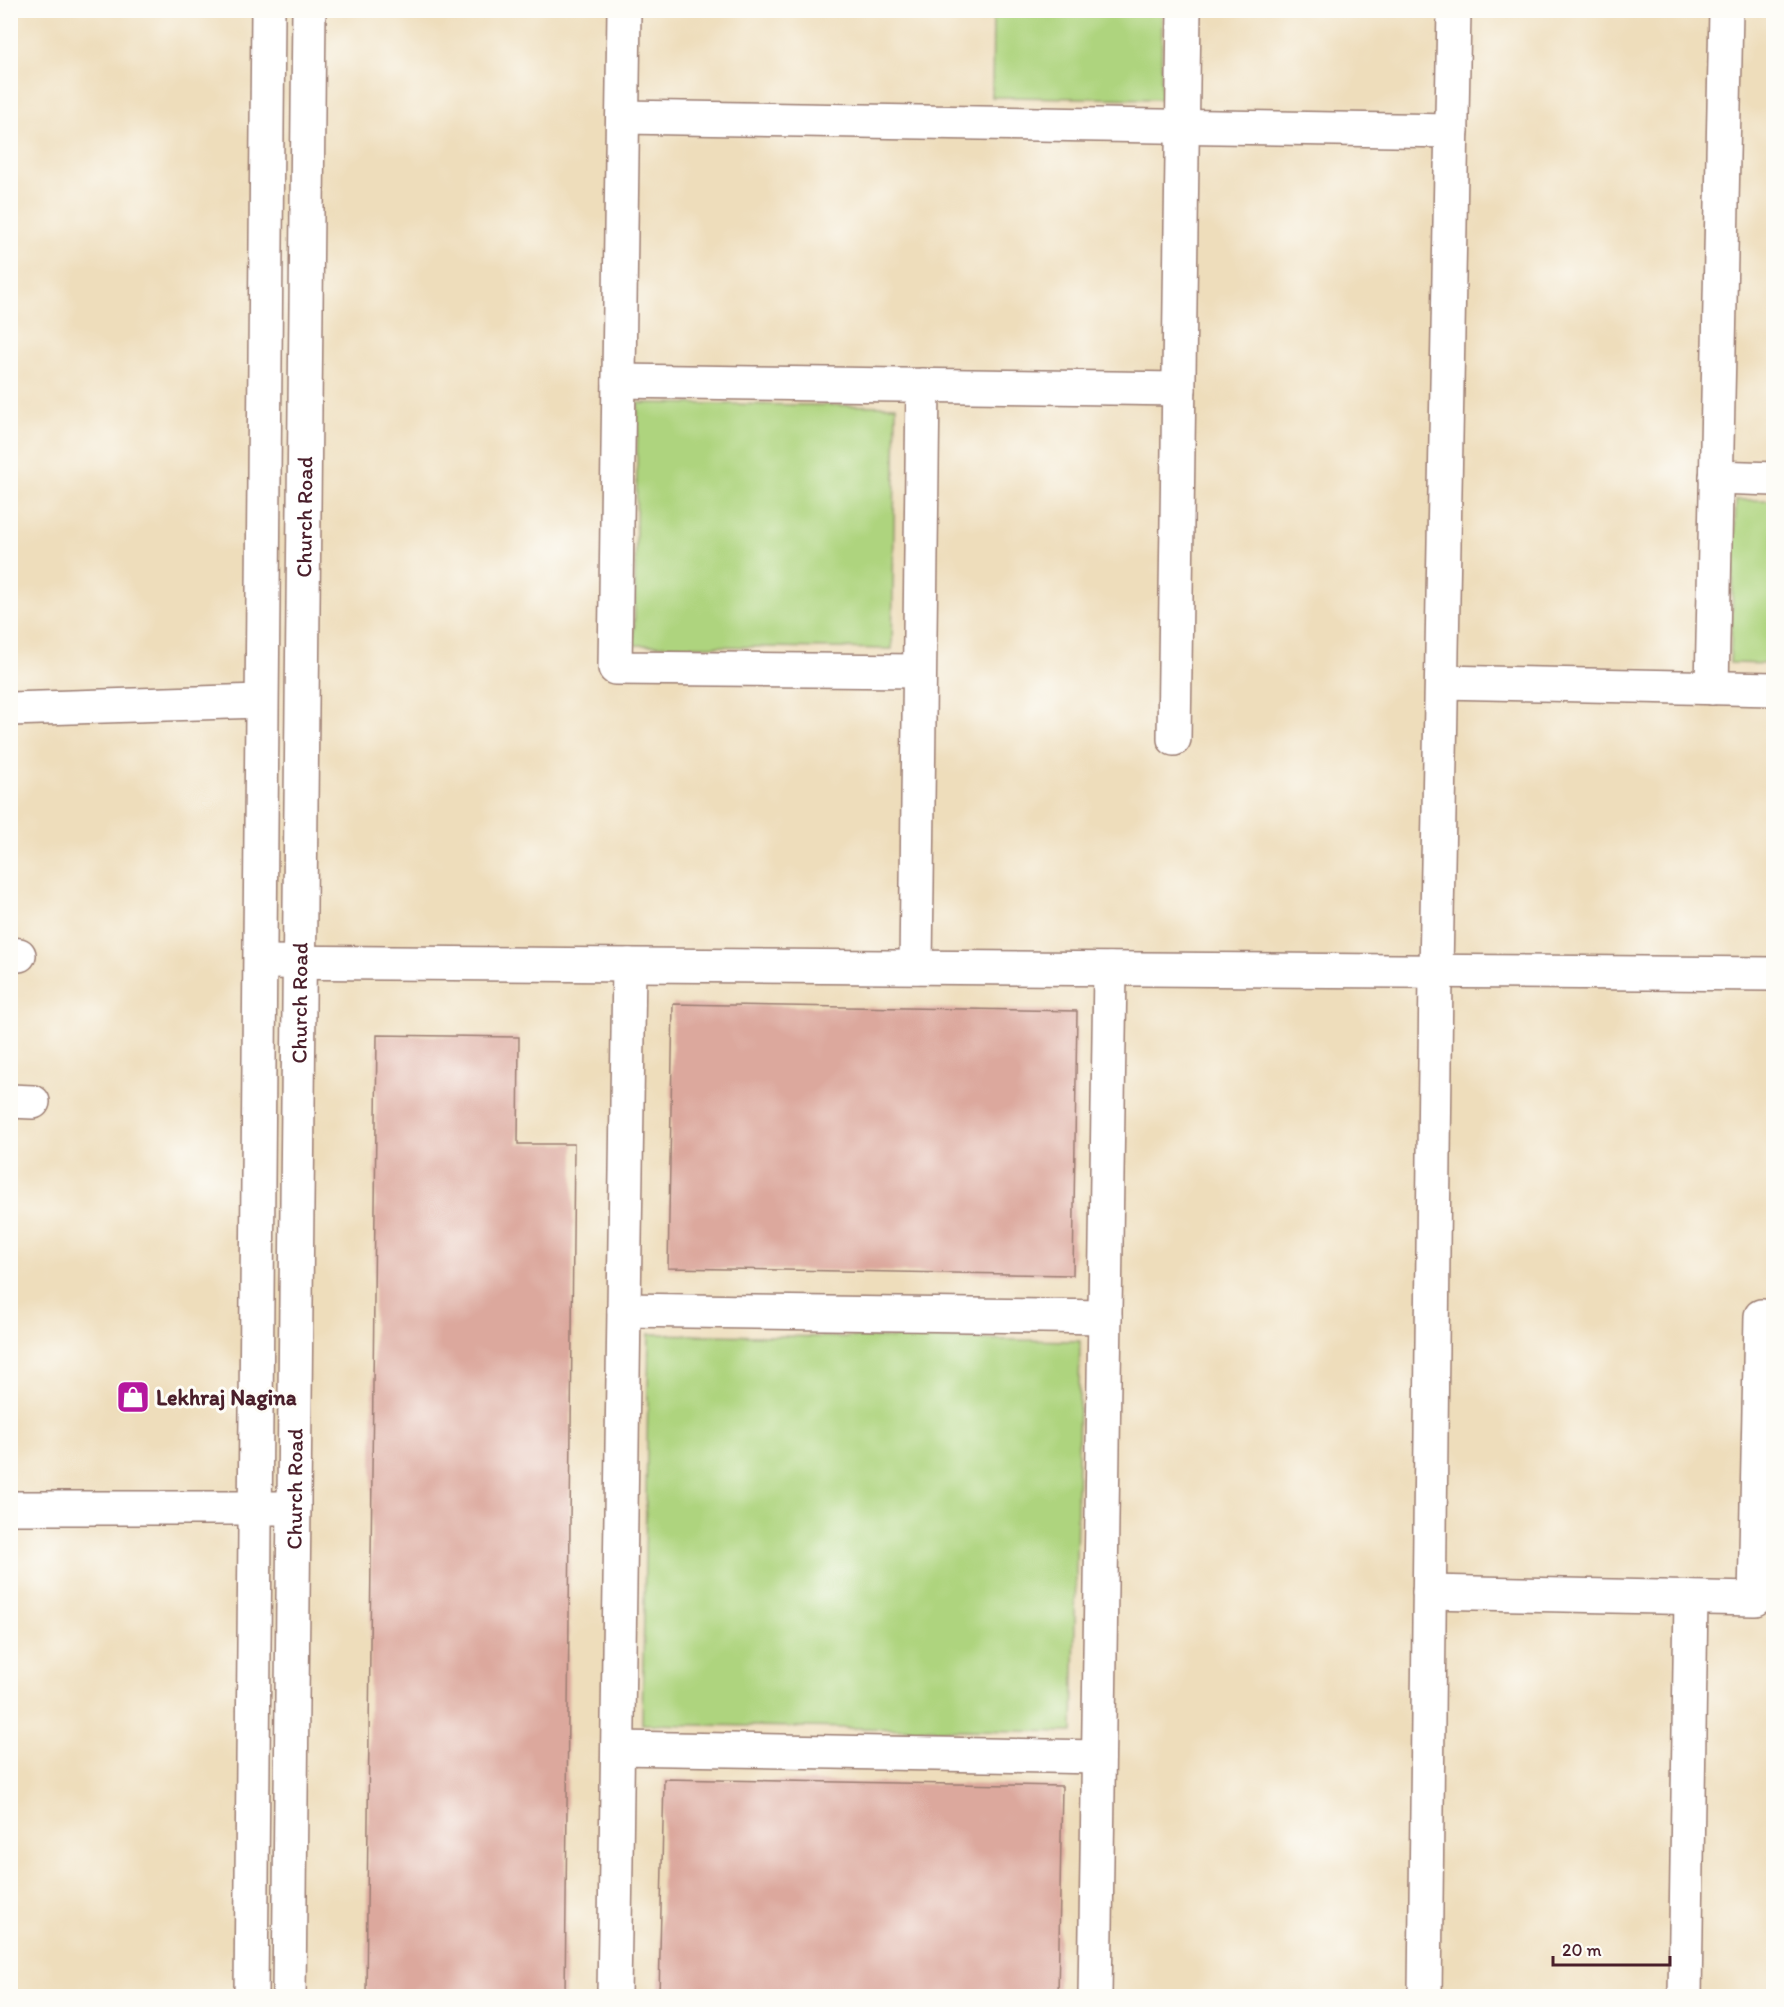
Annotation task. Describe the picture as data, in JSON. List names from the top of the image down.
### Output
{
  "streets": {
    "street": ["Church Road"]
  },
  "places": {
    "shop": ["Lekhraj Nagina"]
  },
  "scale_bar": "20 m"
}
